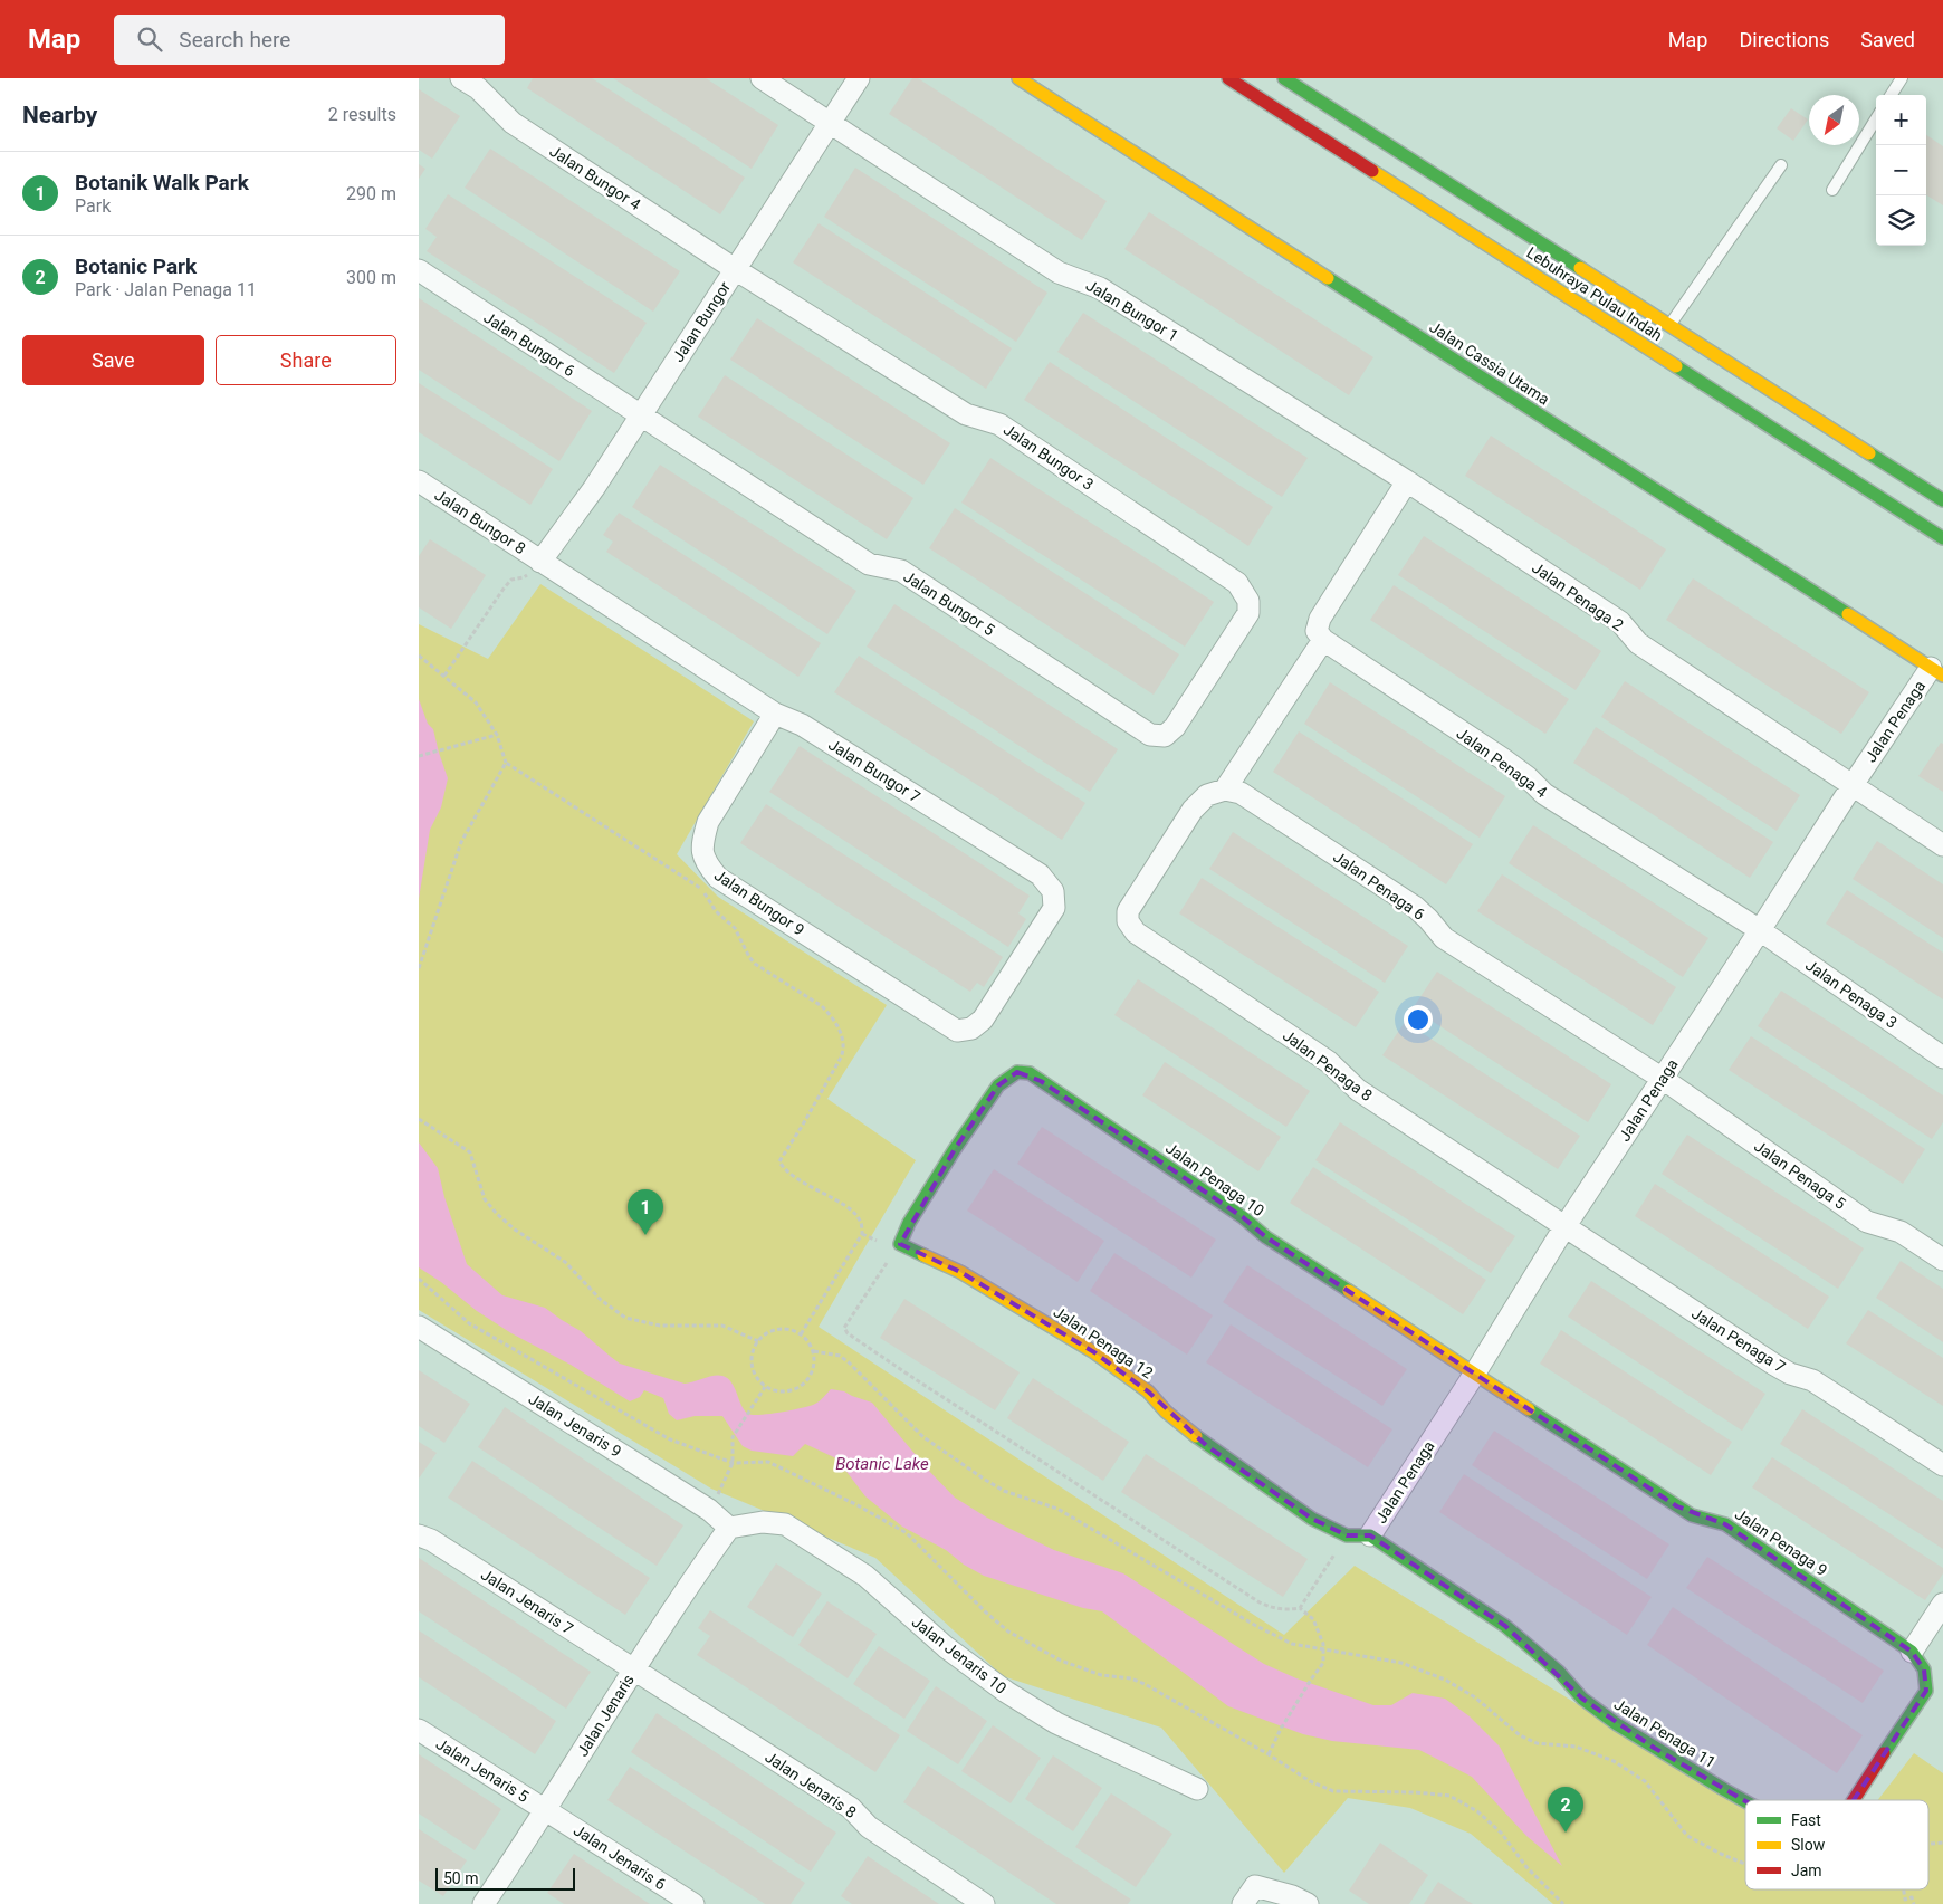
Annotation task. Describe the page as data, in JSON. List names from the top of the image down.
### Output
{
  "streets": {
    "street": [
      "Jalan Bungor 4",
      "Lebuhraya Pulau Indah",
      "Jalan Bungor 1",
      "Jalan Bungor",
      "Jalan Bungor 6",
      "Jalan Cassia Utama",
      "Jalan Bungor 3",
      "Jalan Bungor 8",
      "Jalan Penaga 2",
      "Jalan Bungor 5",
      "Jalan Penaga",
      "Jalan Penaga 4",
      "Jalan Bungor 7",
      "Jalan Penaga 6",
      "Jalan Bungor 9",
      "Jalan Penaga 3",
      "Jalan Penaga 8",
      "Jalan Penaga 5",
      "Jalan Penaga 10",
      "Jalan Penaga 7",
      "Jalan Penaga 12",
      "Jalan Jenaris 9",
      "Jalan Penaga 9",
      "Jalan Jenaris 7",
      "Jalan Jenaris 10",
      "Jalan Jenaris",
      "Jalan Penaga 11",
      "Jalan Jenaris 5",
      "Jalan Jenaris 8",
      "Jalan Jenaris 6"
    ]
  },
  "crossings": [
    ["Jalan Bungor 4", "Jalan Bungor"],
    ["Jalan Bungor 4", "Jalan Bungor 3"],
    ["Jalan Bungor 1", "Jalan Bungor"],
    ["Jalan Bungor 1", "Jalan Penaga 2"],
    ["Jalan Bungor", "Jalan Bungor 6"],
    ["Jalan Bungor", "Jalan Bungor 3"],
    ["Jalan Bungor", "Jalan Bungor 8"],
    ["Jalan Bungor", "Jalan Bungor 5"],
    ["Jalan Bungor", "Jalan Bungor 7"],
    ["Jalan Bungor 6", "Jalan Bungor 5"],
    ["Jalan Cassia Utama", "Jalan Penaga"],
    ["Jalan Bungor 3", "Jalan Bungor 5"],
    ["Jalan Bungor 8", "Jalan Bungor 7"],
    ["Jalan Penaga 2", "Jalan Penaga"],
    ["Jalan Penaga", "Jalan Penaga 4"],
    ["Jalan Penaga", "Jalan Penaga 6"],
    ["Jalan Penaga", "Jalan Penaga 3"],
    ["Jalan Penaga", "Jalan Penaga 8"],
    ["Jalan Penaga", "Jalan Penaga 5"],
    ["Jalan Penaga", "Jalan Penaga 10"],
    ["Jalan Penaga", "Jalan Penaga 7"],
    ["Jalan Penaga", "Jalan Penaga 12"],
    ["Jalan Penaga", "Jalan Penaga 9"],
    ["Jalan Penaga", "Jalan Penaga 11"],
    ["Jalan Penaga 4", "Jalan Penaga 3"],
    ["Jalan Bungor 7", "Jalan Bungor 9"],
    ["Jalan Penaga 6", "Jalan Penaga 8"],
    ["Jalan Penaga 6", "Jalan Penaga 5"],
    ["Jalan Penaga 8", "Jalan Penaga 7"],
    ["Jalan Penaga 10", "Jalan Penaga 12"],
    ["Jalan Penaga 10", "Jalan Penaga 9"],
    ["Jalan Penaga 12", "Jalan Penaga 11"],
    ["Jalan Jenaris 9", "Jalan Jenaris 10"],
    ["Jalan Jenaris 9", "Jalan Jenaris"],
    ["Jalan Penaga 9", "Jalan Penaga 11"],
    ["Jalan Jenaris 7", "Jalan Jenaris"],
    ["Jalan Jenaris 7", "Jalan Jenaris 8"],
    ["Jalan Jenaris 10", "Jalan Jenaris"],
    ["Jalan Jenaris", "Jalan Jenaris 5"],
    ["Jalan Jenaris", "Jalan Jenaris 8"],
    ["Jalan Jenaris", "Jalan Jenaris 6"],
    ["Jalan Jenaris 5", "Jalan Jenaris 6"]
  ],
  "water": ["Botanic Lake"],
  "legend": ["Fast", "Slow", "Jam"],
  "scale_bar": "50 m",
  "north": "bottom left",
  "page": {
    "header": "Map",
    "search": "Search here",
    "nav": ["Map", "Directions", "Saved"],
    "heading": ["Nearby", "2 results"],
    "map_buttons": ["+", "−"],
    "list": [
      {
        "mark": "1",
        "name": "Botanik Walk Park",
        "note": "Park",
        "value": "290 m"
      },
      {
        "mark": "2",
        "name": "Botanic Park",
        "note": "Park · Jalan Penaga 11",
        "value": "300 m"
      }
    ],
    "buttons": ["Save", "Share"],
    "pins": ["1", "2"],
    "scale": "50 m"
  }
}
